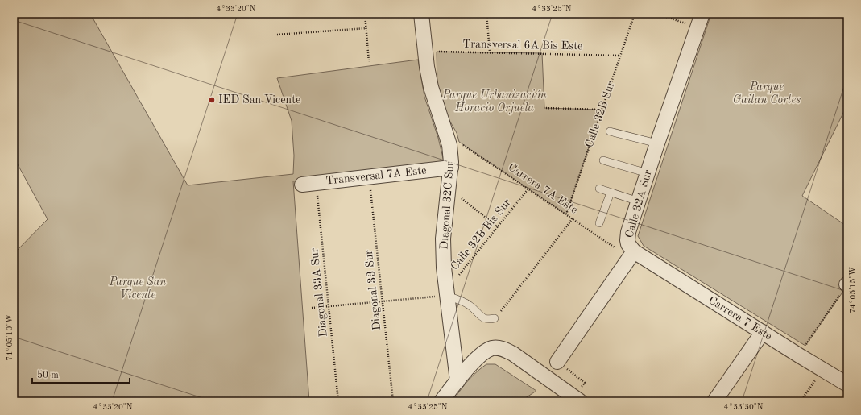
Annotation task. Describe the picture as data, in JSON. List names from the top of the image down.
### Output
{
  "streets": {
    "street": [
      "Transversal 7A Este",
      "Calle 32A Sur",
      "Diagonal 32C Sur",
      "Carrera 7 Este"
    ],
    "path": [
      "Transversal 6A Bis Este",
      "Calle 32B Sur",
      "Carrera 7A Este",
      "Calle 32B Bis Sur",
      "Diagonal 33 Sur",
      "Diagonal 33A Sur"
    ]
  },
  "crossings": [
    ["Transversal 6A Bis Este", "Calle 32B Sur"],
    ["Transversal 6A Bis Este", "Diagonal 32C Sur"],
    ["Calle 32B Sur", "Carrera 7A Este"],
    ["Transversal 7A Este", "Diagonal 32C Sur"],
    ["Transversal 7A Este", "Diagonal 33 Sur"],
    ["Transversal 7A Este", "Diagonal 33A Sur"],
    ["Carrera 7A Este", "Calle 32A Sur"],
    ["Carrera 7A Este", "Diagonal 32C Sur"],
    ["Carrera 7A Este", "Calle 32B Bis Sur"],
    ["Carrera 7A Este", "Carrera 7 Este"],
    ["Calle 32A Sur", "Carrera 7 Este"],
    ["Diagonal 32C Sur", "Calle 32B Bis Sur"]
  ],
  "parks": ["Parque Gaitan Cortes", "Parque Urbanización Horacio Orjuela", "Parque San Vicente"],
  "places": ["IED San Vicente"],
  "scale_bar": "50 m",
  "coordinates": [
    "4°33'20\"N",
    "4°33'25\"N",
    "74°05'15\"W",
    "74°05'10\"W",
    "4°33'30\"N"
  ]
}
